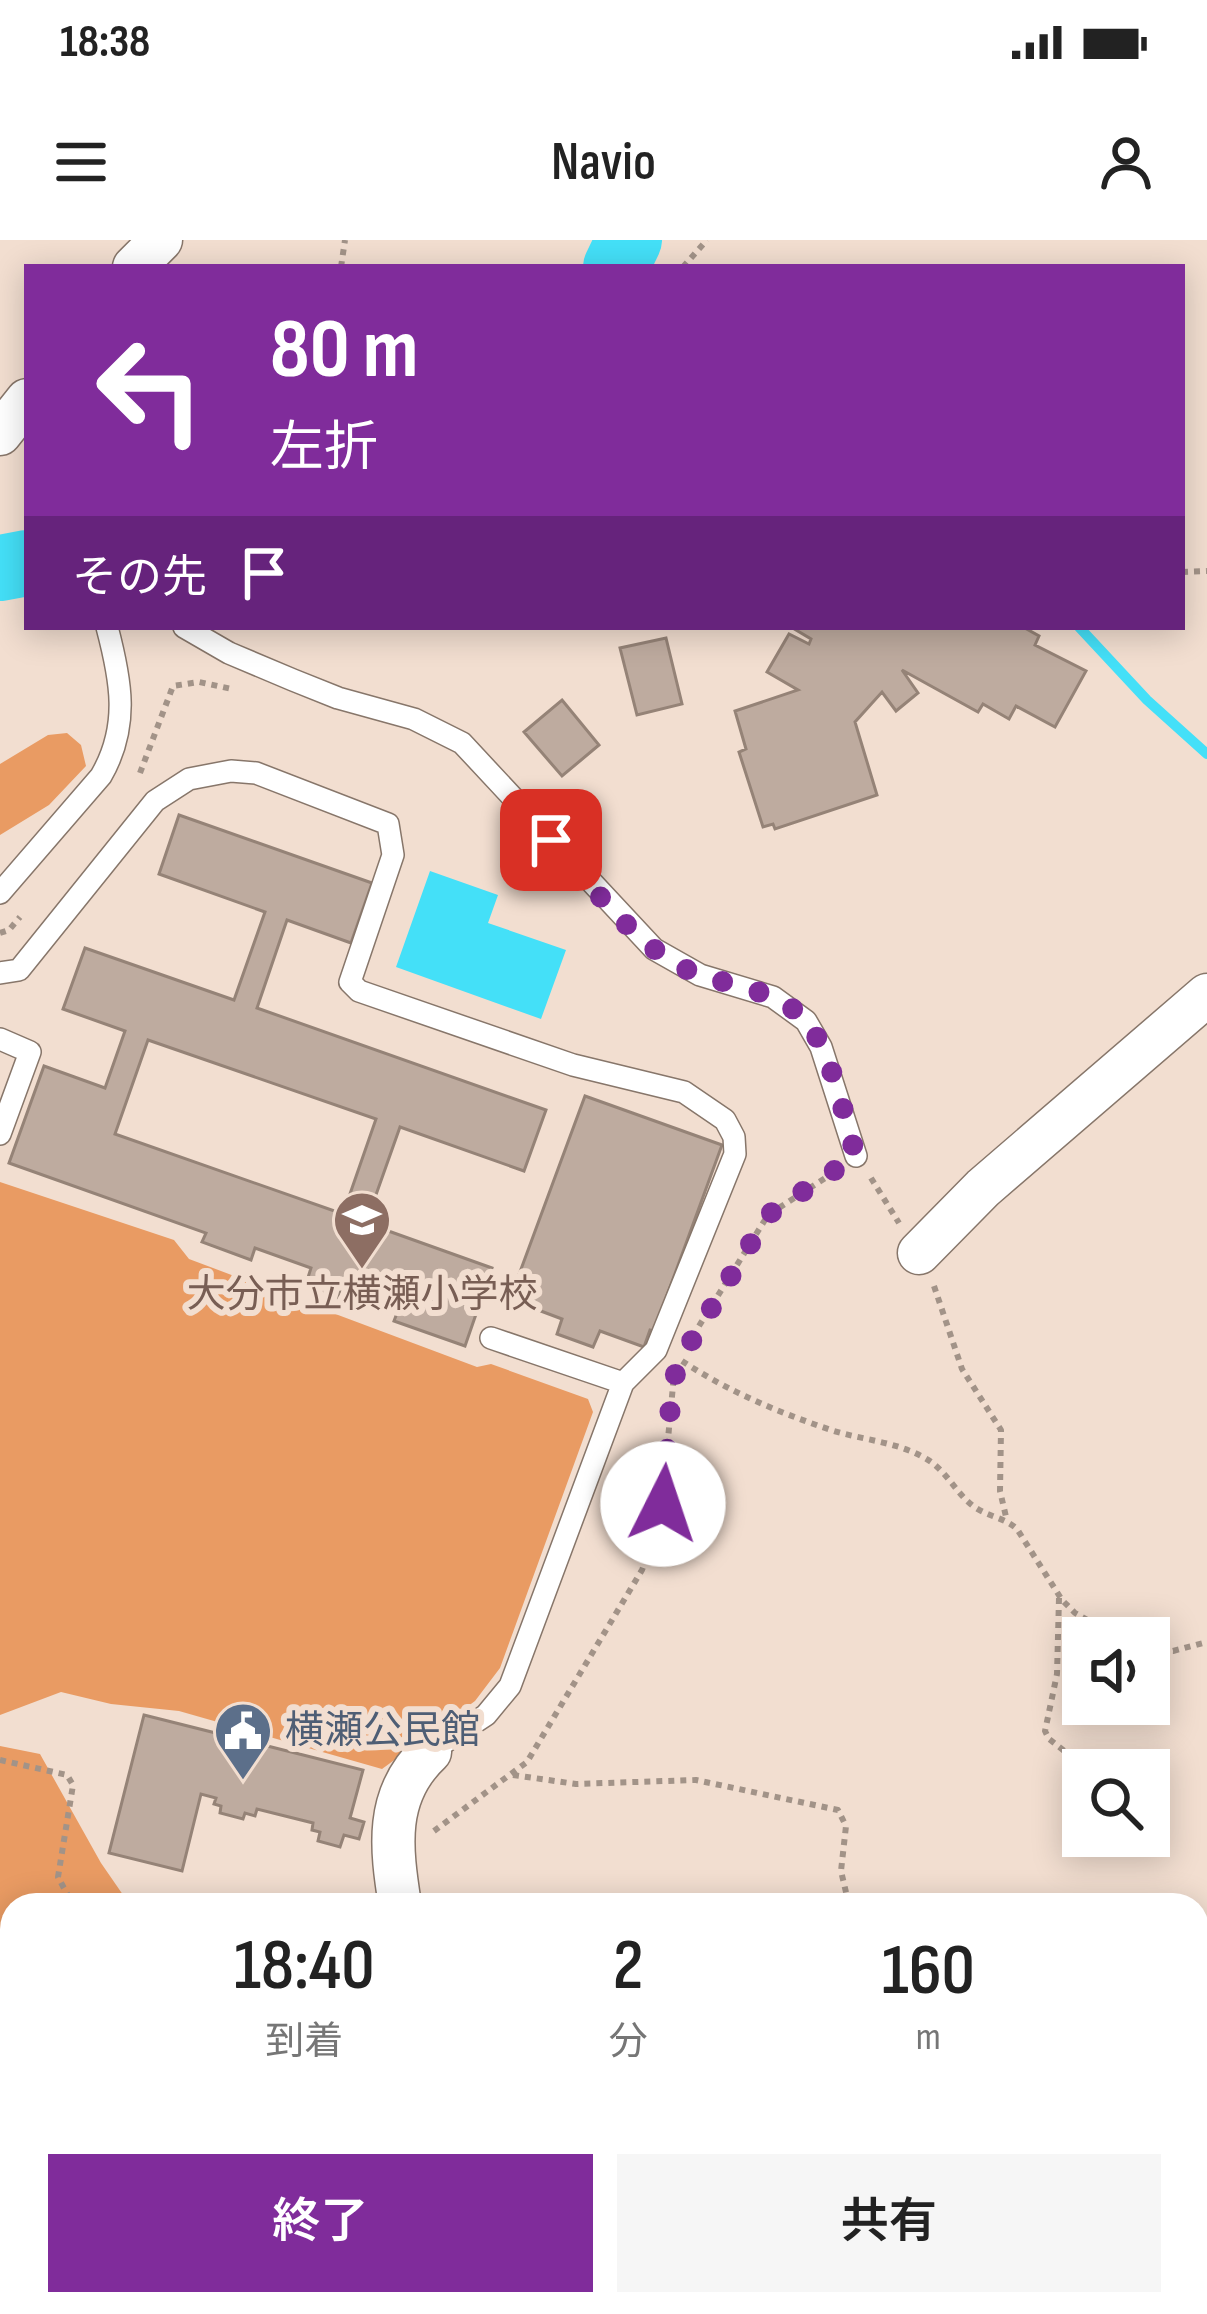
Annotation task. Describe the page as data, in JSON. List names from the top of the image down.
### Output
{
  "places": {
    "school or university": ["大分市立横瀬小学校"],
    "public building": ["横瀬公民館"]
  },
  "page": {
    "status": "18:38",
    "header": "Navio",
    "turn": ["80 m", "左折"],
    "then": "その先",
    "eta": [
      "18:40",
      "到着",
      "2",
      "分",
      "160",
      "m"
    ],
    "buttons": ["終了", "共有"]
  }
}
